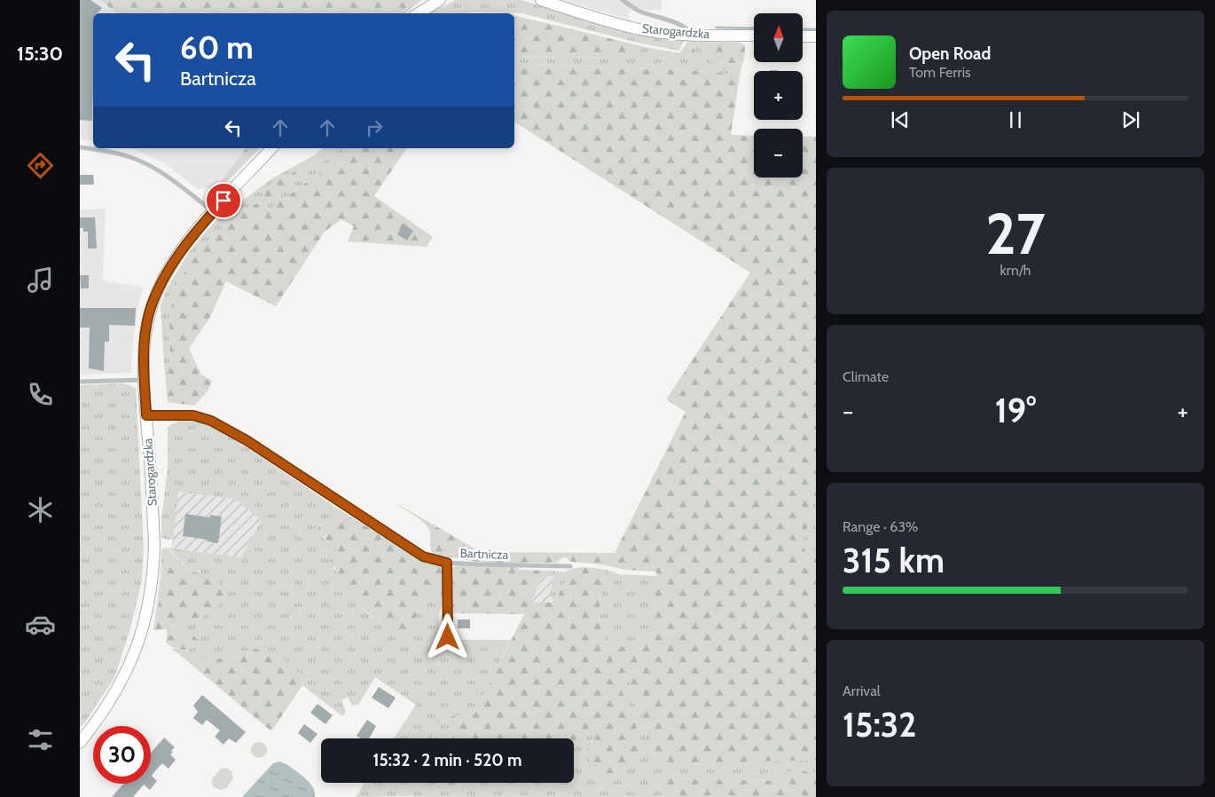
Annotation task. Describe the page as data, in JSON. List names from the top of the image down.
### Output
{
  "streets": {
    "main road": ["Starogardzka"],
    "street": ["Bartnicza"]
  },
  "crossings": [
    ["Starogardzka", "Bartnicza"]
  ],
  "north": "top",
  "page": {
    "tabs": "15:30",
    "map_buttons": ["+", "−"],
    "turn": ["60 m", "Bartnicza"],
    "song": ["Open Road", "Tom Ferris"],
    "tile": [
      ["27", "km/h"],
      "Climate",
      ["Range · 63%", "315 km"],
      ["Arrival", "15:32"]
    ],
    "heat": ["−", "19°", "+"],
    "limit": "30",
    "trip": "15:32 · 2 min · 520 m"
  }
}
